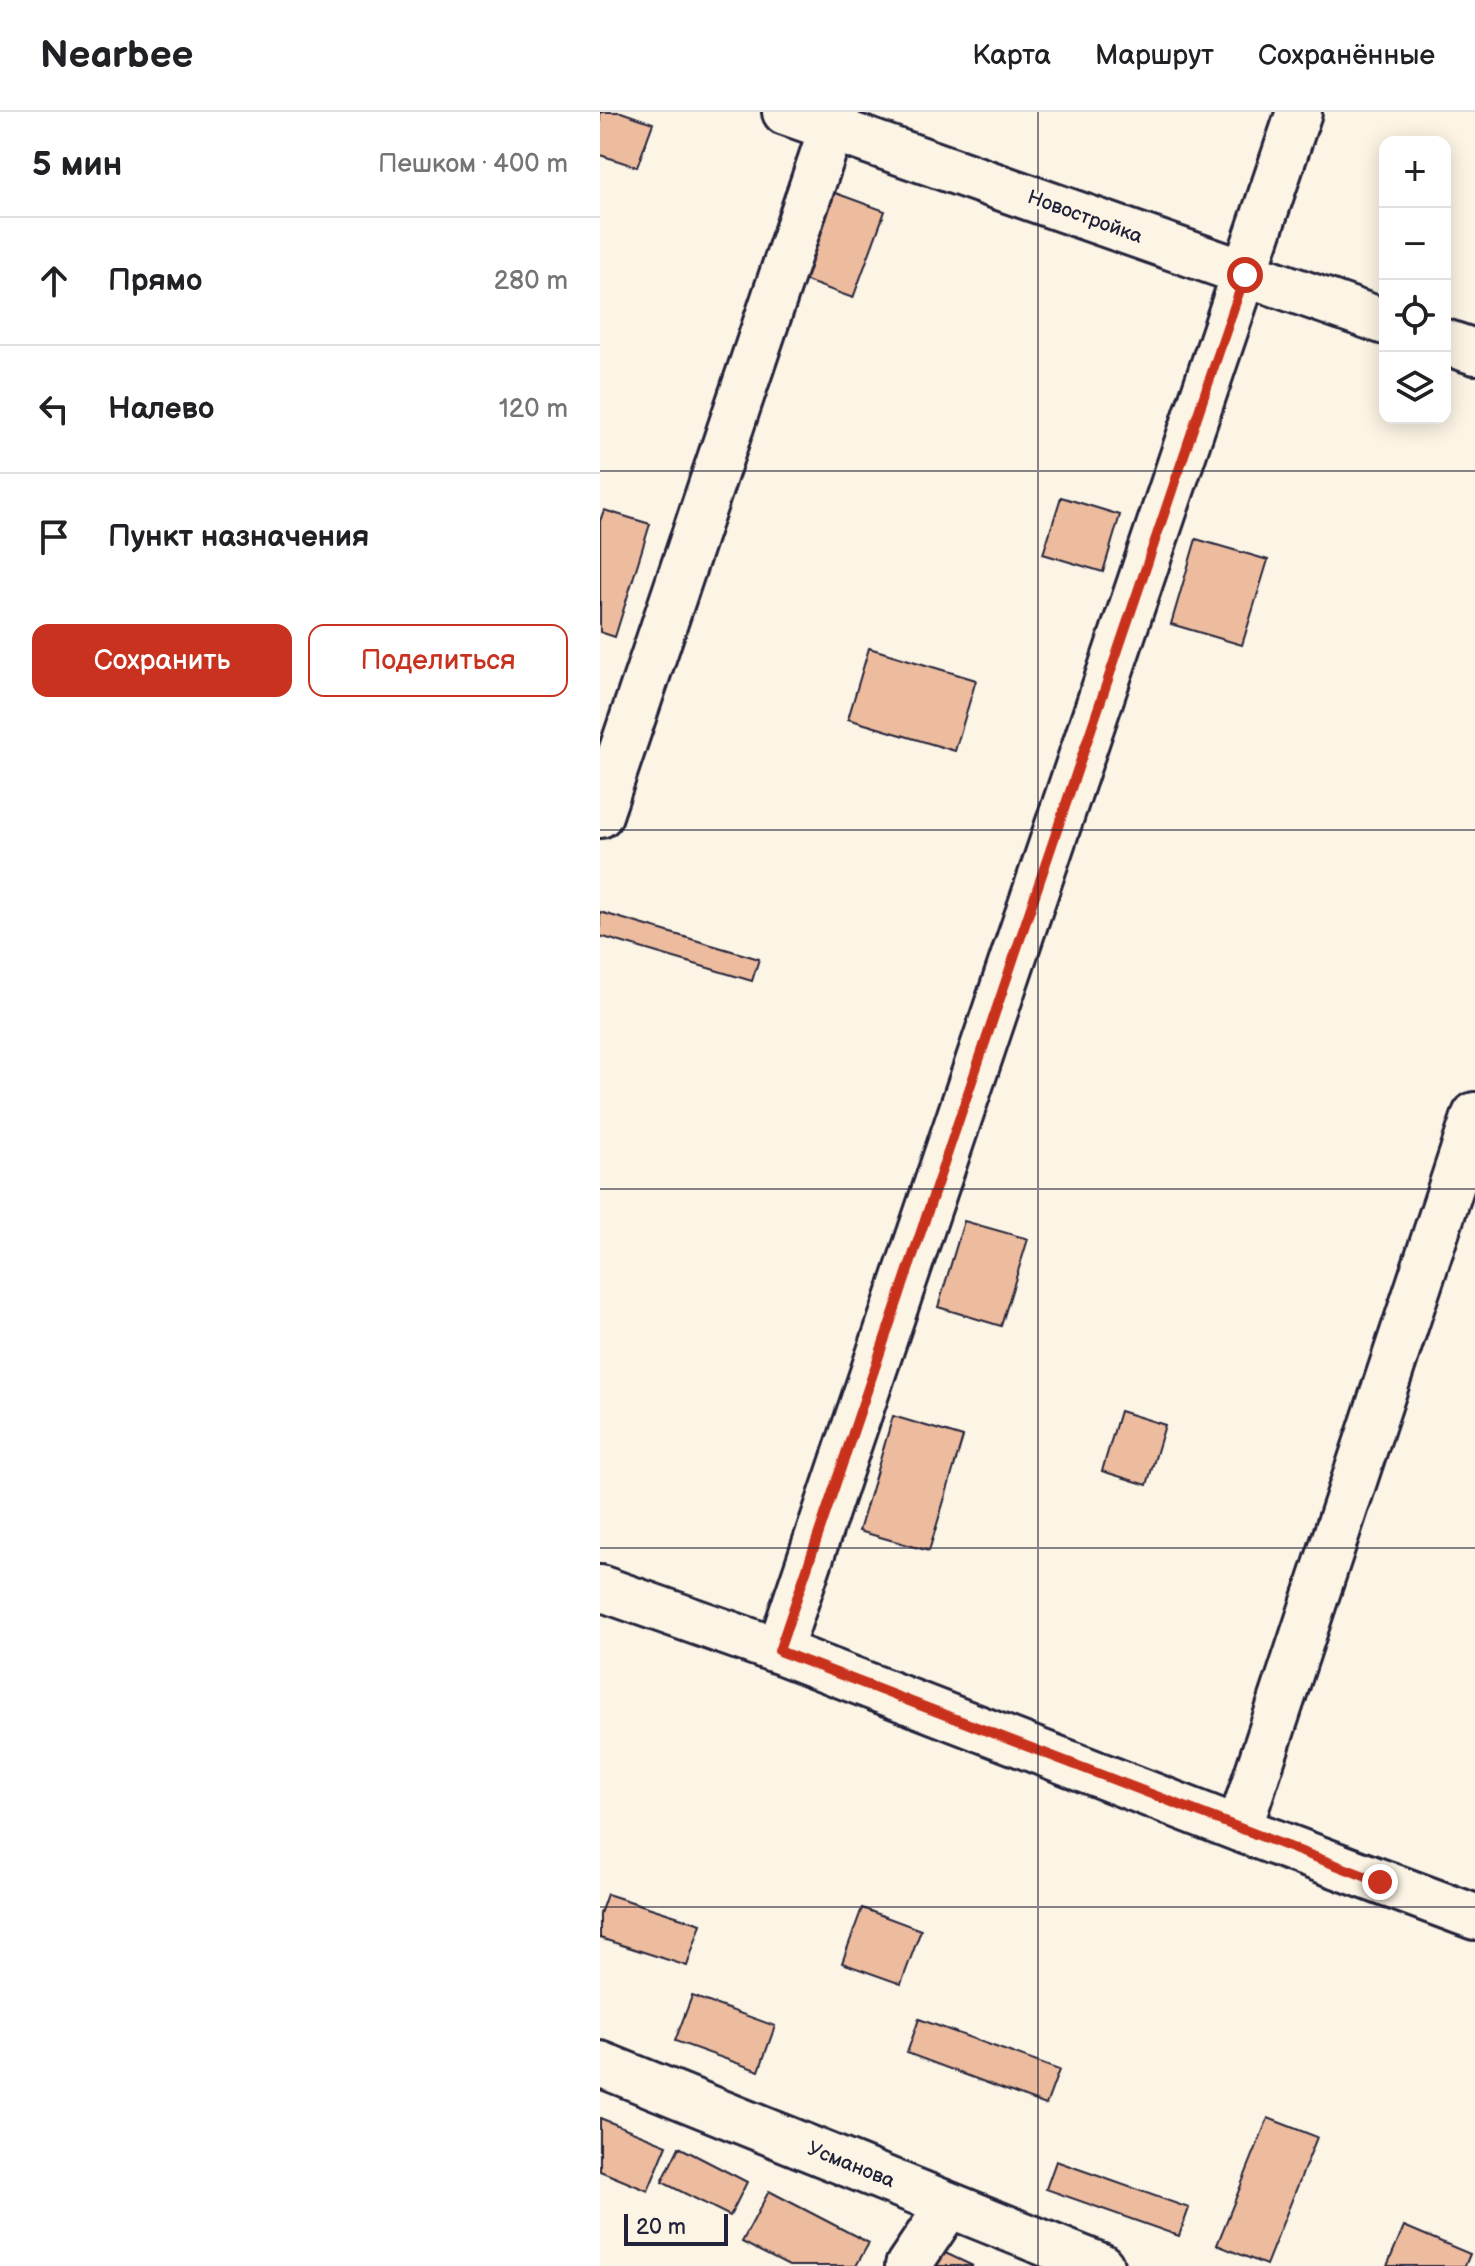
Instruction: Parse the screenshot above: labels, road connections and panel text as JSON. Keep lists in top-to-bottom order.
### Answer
{
  "streets": {
    "street": ["Новостройка", "Усманова"]
  },
  "scale_bar": "20 m",
  "page": {
    "header": "Nearbee",
    "nav": ["Карта", "Маршрут", "Сохранённые"],
    "heading": ["5 мин", "Пешком · 400 m"],
    "map_buttons": ["+", "−"],
    "list": [
      ["Прямо", "280 m"],
      ["Налево", "120 m"],
      "Пункт назначения"
    ],
    "buttons": ["Сохранить", "Поделиться"],
    "scale": "20 m"
  }
}
